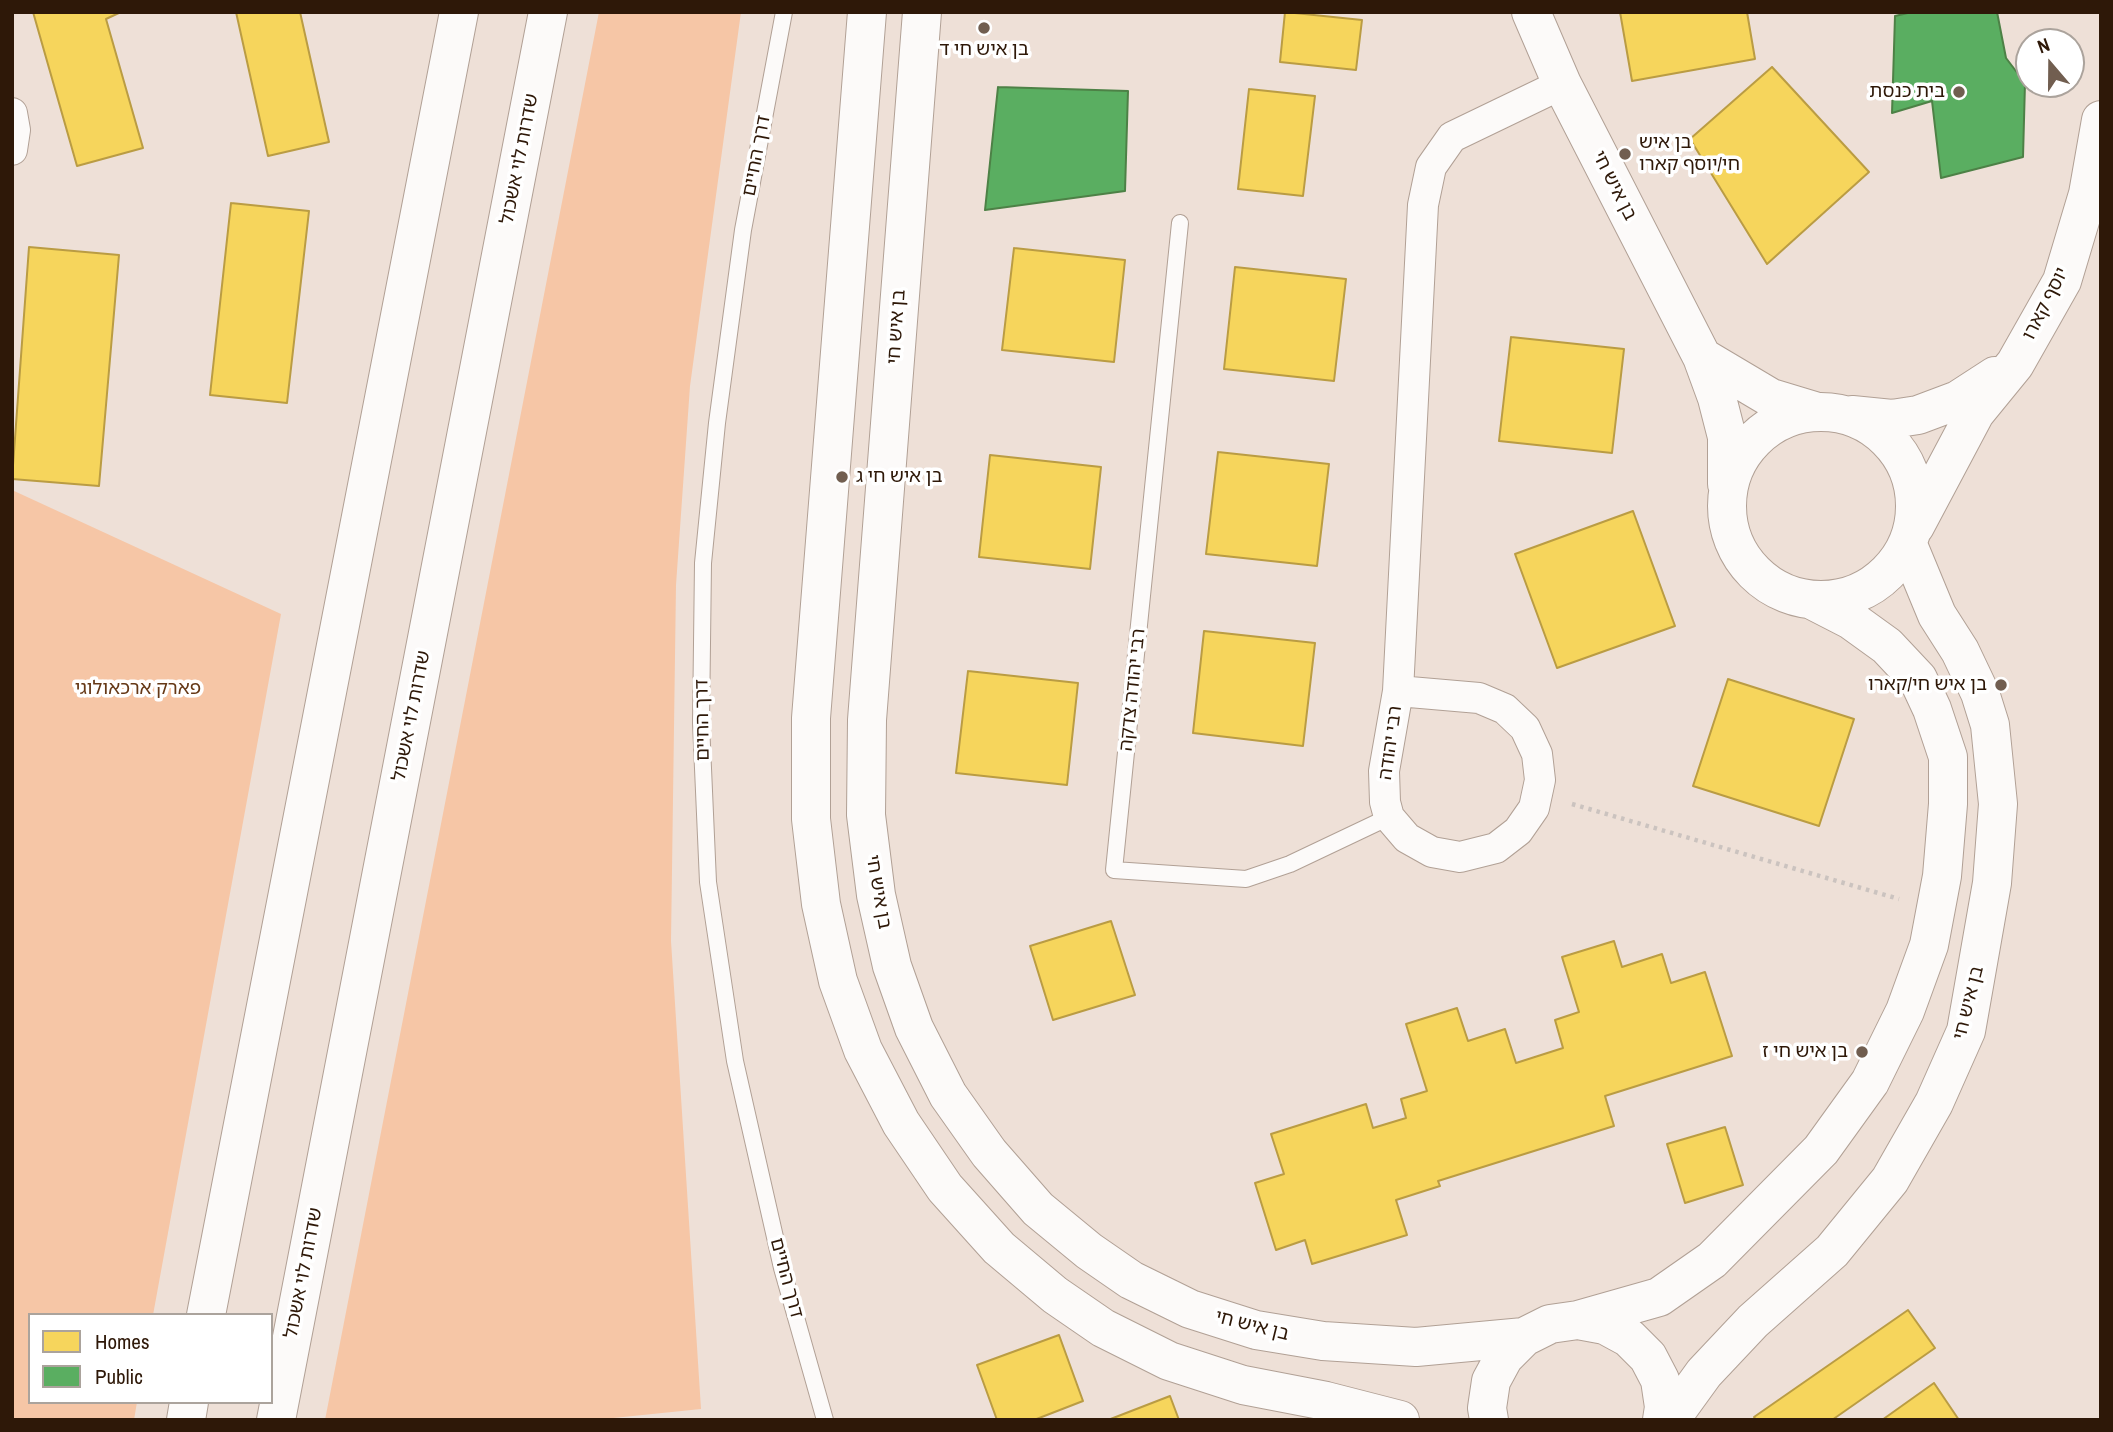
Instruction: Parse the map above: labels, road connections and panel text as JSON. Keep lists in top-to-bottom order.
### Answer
{
  "streets": {
    "street": [
      "שדרות לוי אשכול",
      "בן איש חי",
      "יוסף קארו",
      "רבי יהודה"
    ],
    "lane": ["דרך החיים", "רבי יהודה צדקה"]
  },
  "crossings": [
    ["בן איש חי", "יוסף קארו"],
    ["רבי יהודה צדקה", "רבי יהודה"]
  ],
  "parks": ["פארק ארכאולוגי"],
  "places": [
    "בן איש חי ד",
    "בית כנסת",
    "בן איש חי/יוסף קארו",
    "בן איש חי ג",
    "בן איש חי/קארו",
    "בן איש חי ז"
  ],
  "legend": ["Homes", "Public"],
  "north": "top"
}
